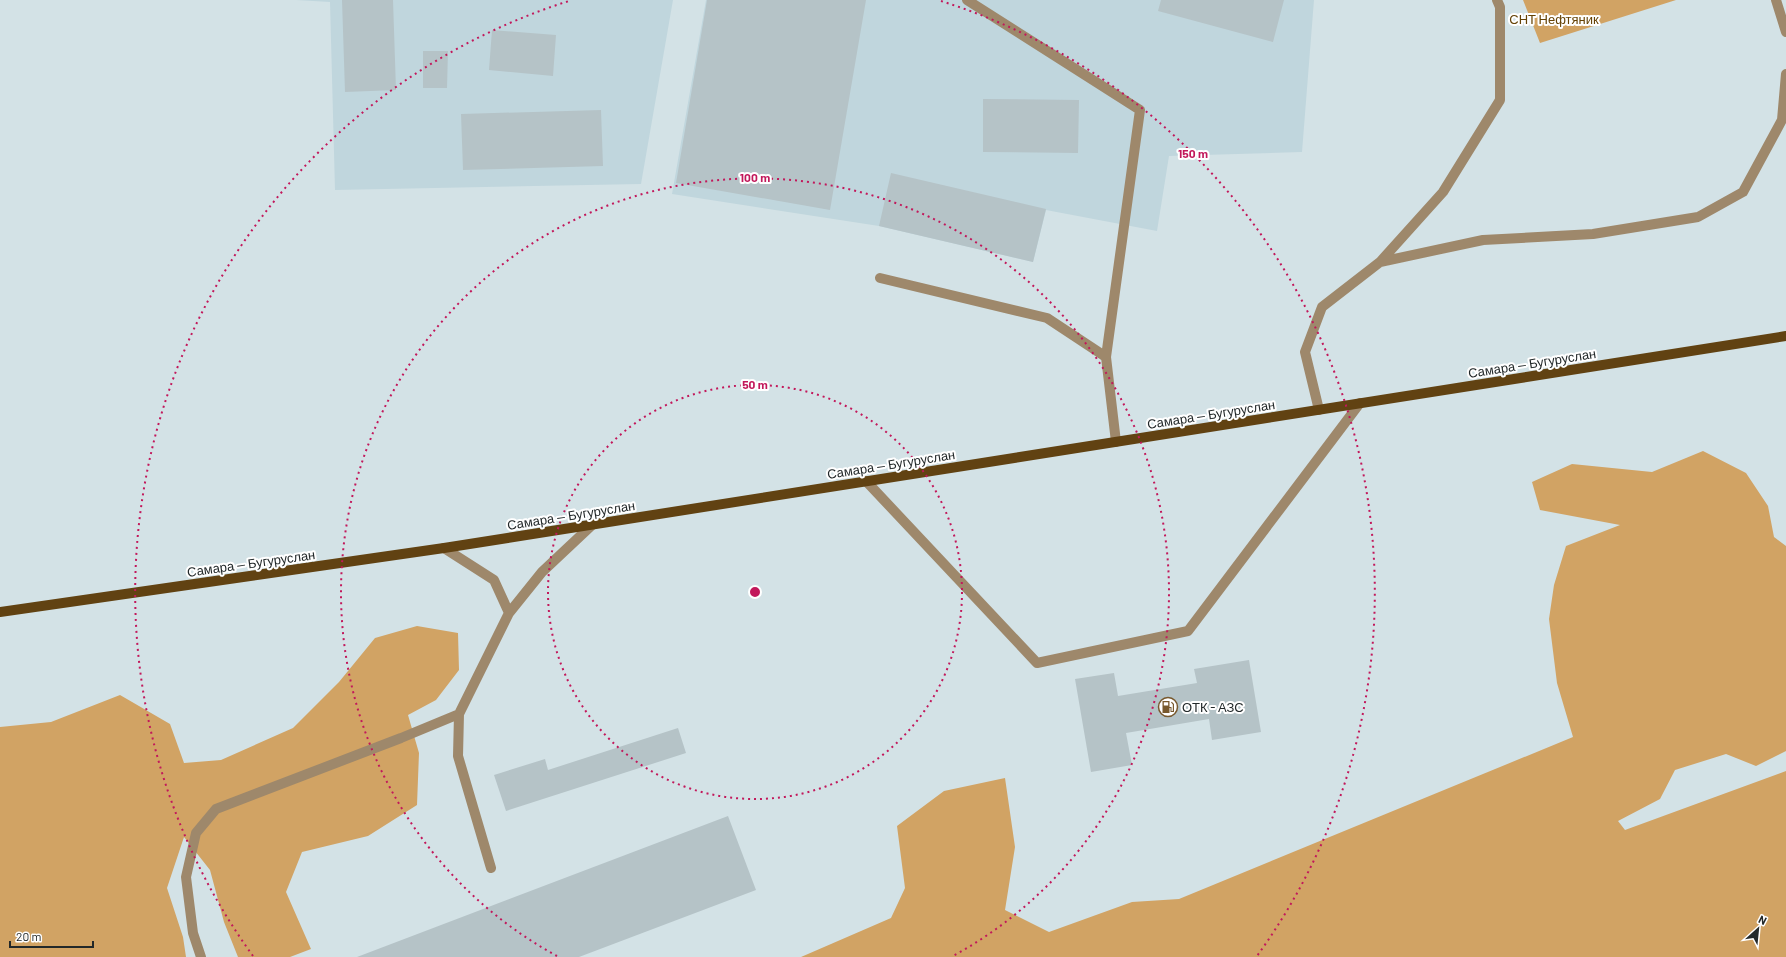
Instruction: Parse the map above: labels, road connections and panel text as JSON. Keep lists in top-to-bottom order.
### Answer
{
  "streets": {
    "main road": ["Самара — Бугуруслан"]
  },
  "parks": ["СНТ Нефтяник"],
  "places": {
    "fuel station": ["ОТК - АЗС"]
  },
  "scale_bar": "20 m",
  "north": "top right",
  "rings": ["150 m", "100 m", "50 m"]
}
